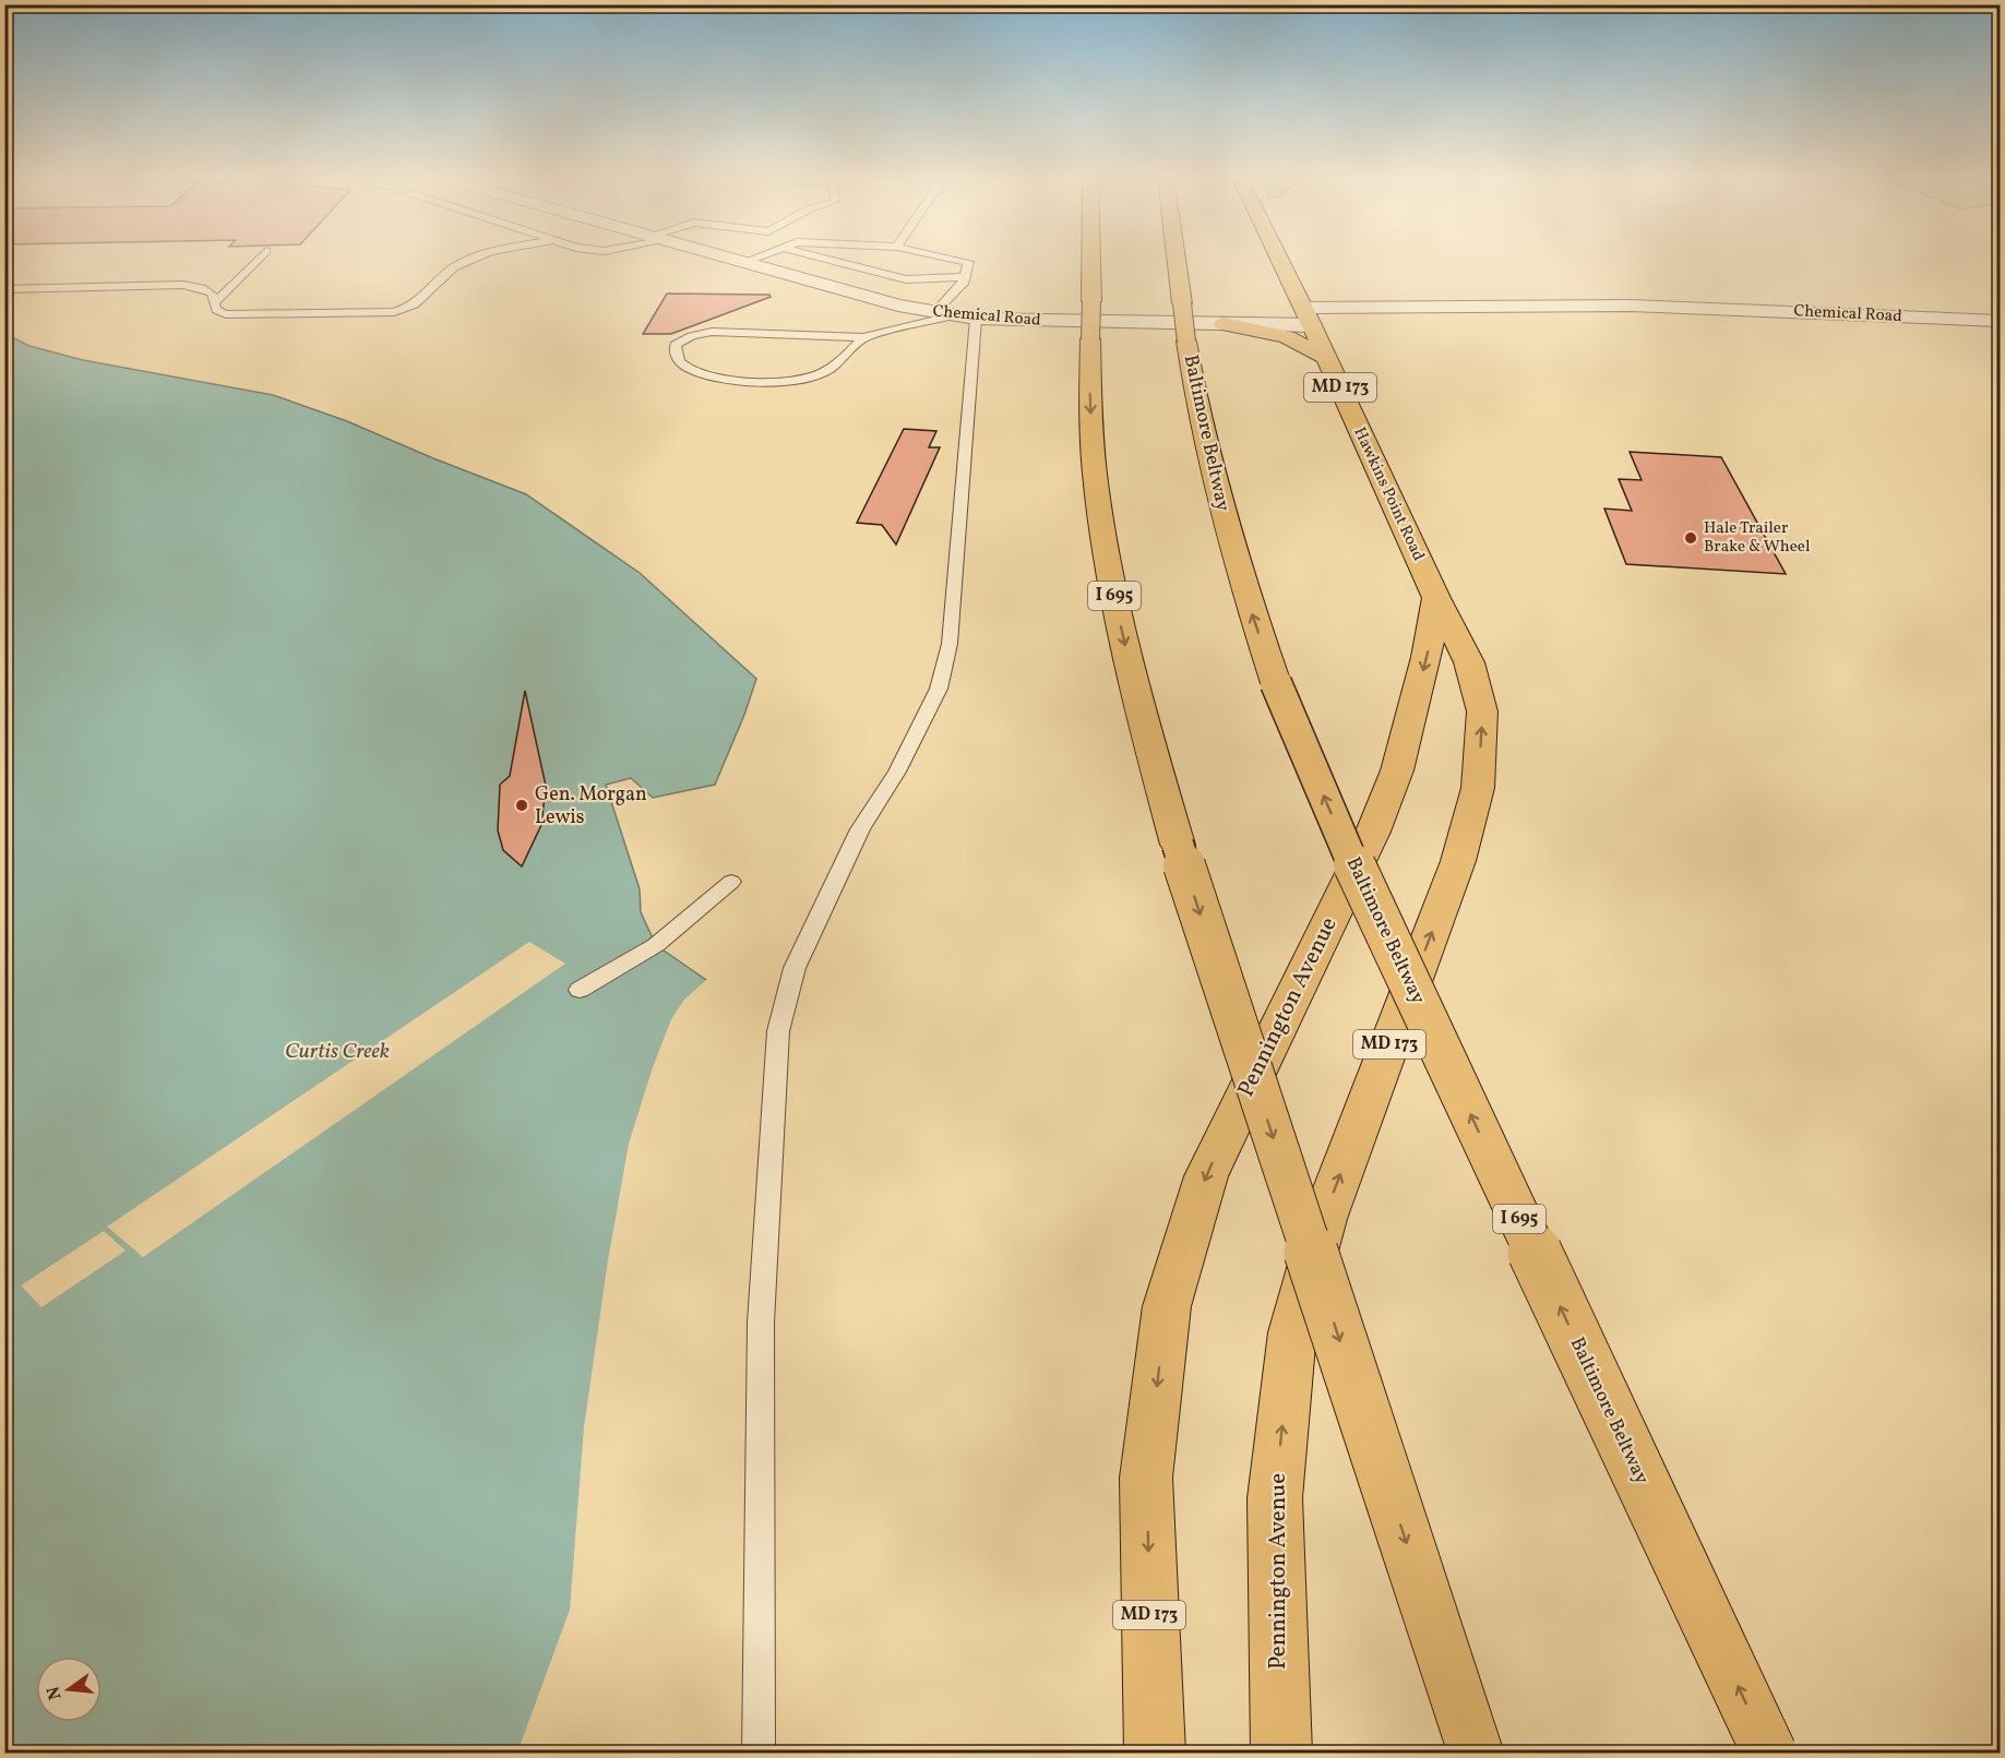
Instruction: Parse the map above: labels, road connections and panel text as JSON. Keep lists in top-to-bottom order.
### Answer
{
  "streets": {
    "main road": [
      "MD 173",
      "Baltimore Beltway",
      "Hawkins Point Road",
      "I 695",
      "Pennington Avenue"
    ],
    "street": ["Chemical Road"]
  },
  "crossings": [
    ["Chemical Road", "Hawkins Point Road"],
    ["Hawkins Point Road", "Pennington Avenue"]
  ],
  "water": ["Curtis Creek"],
  "places": ["Hale Trailer Brake & Wheel", "Gen. Morgan Lewis"],
  "north": "left"
}
